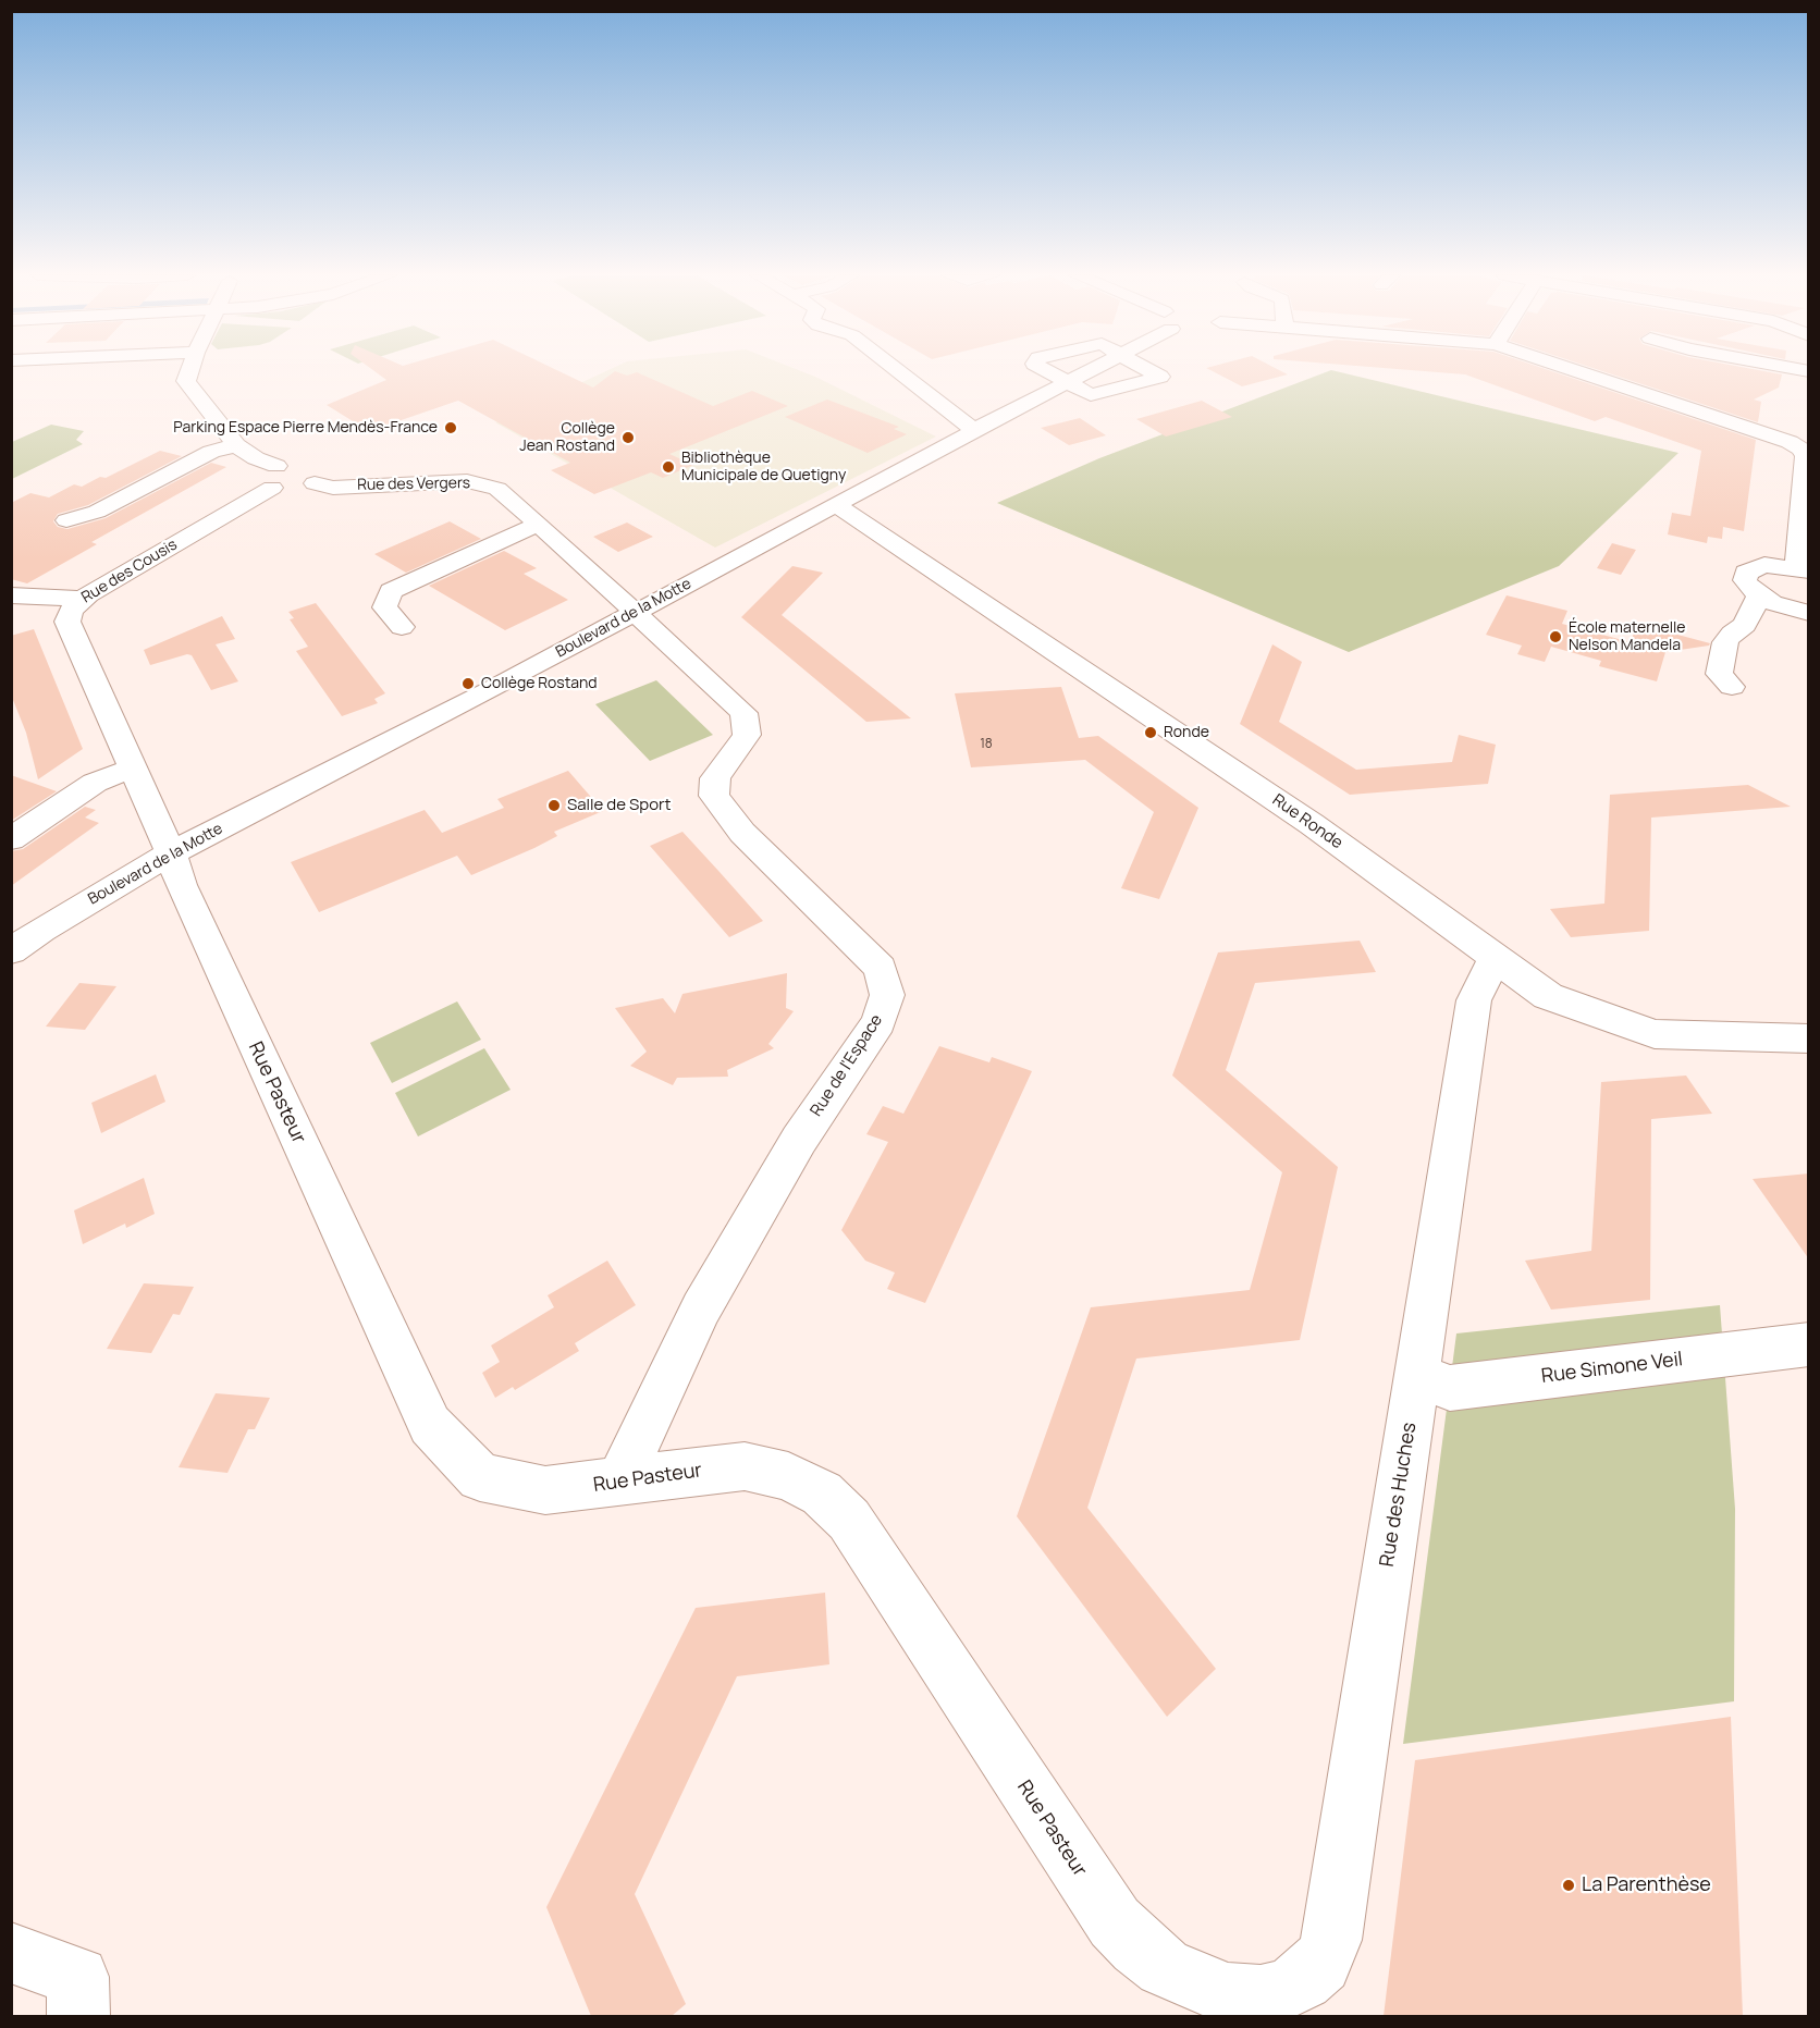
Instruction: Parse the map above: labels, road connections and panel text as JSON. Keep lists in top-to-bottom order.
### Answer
{
  "streets": {
    "street": [
      "Rue des Vergers",
      "Rue des Cousis",
      "Boulevard de la Motte",
      "Rue Ronde",
      "Rue de l'Espace",
      "Rue Pasteur",
      "Rue Simone Veil",
      "Rue des Huches"
    ]
  },
  "crossings": [
    ["Rue des Vergers", "Rue des Cousis"],
    ["Rue des Vergers", "Boulevard de la Motte"],
    ["Rue des Vergers", "Rue de l'Espace"],
    ["Rue des Cousis", "Boulevard de la Motte"],
    ["Rue des Cousis", "Rue Pasteur"],
    ["Boulevard de la Motte", "Rue Ronde"],
    ["Boulevard de la Motte", "Rue de l'Espace"],
    ["Boulevard de la Motte", "Rue Pasteur"],
    ["Rue Ronde", "Rue des Huches"],
    ["Rue de l'Espace", "Rue Pasteur"],
    ["Rue Pasteur", "Rue des Huches"],
    ["Rue Simone Veil", "Rue des Huches"]
  ],
  "places": [
    "Parking Espace Pierre Mendès-France",
    "Collège Jean Rostand",
    "Bibliothèque Municipale de Quetigny",
    "École maternelle Nelson Mandela",
    "Collège Rostand",
    "Ronde",
    "Salle de Sport",
    "La Parenthèse"
  ],
  "house_numbers": ["18"]
}
